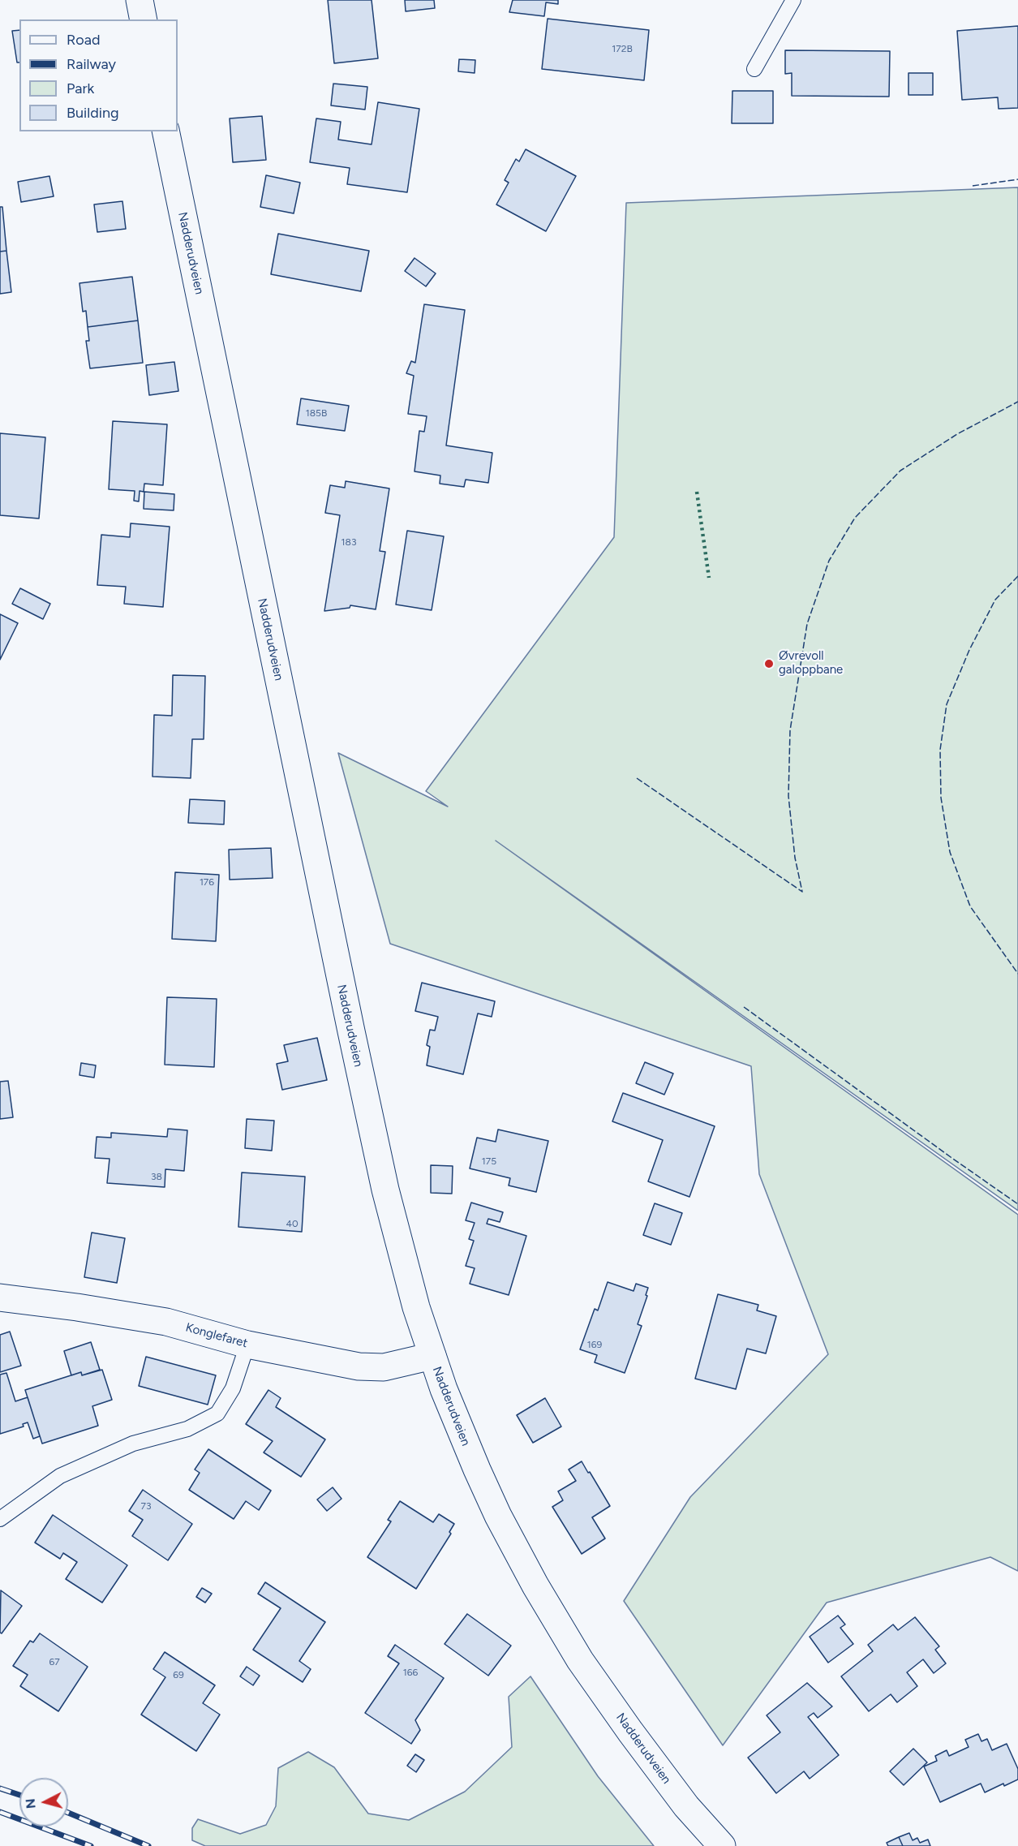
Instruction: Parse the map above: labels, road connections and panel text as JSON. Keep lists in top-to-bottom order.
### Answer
{
  "streets": {
    "main road": ["Nadderudveien", "Konglefaret"]
  },
  "crossings": [
    ["Nadderudveien", "Konglefaret"]
  ],
  "places": ["Øvrevoll galoppbane"],
  "house_numbers": [
    "172B",
    "185B",
    "183",
    "176",
    "175",
    "38",
    "40",
    "169",
    "73",
    "67",
    "166",
    "69"
  ],
  "legend": [
    "Road",
    "Railway",
    "Park",
    "Building"
  ],
  "north": "left"
}
